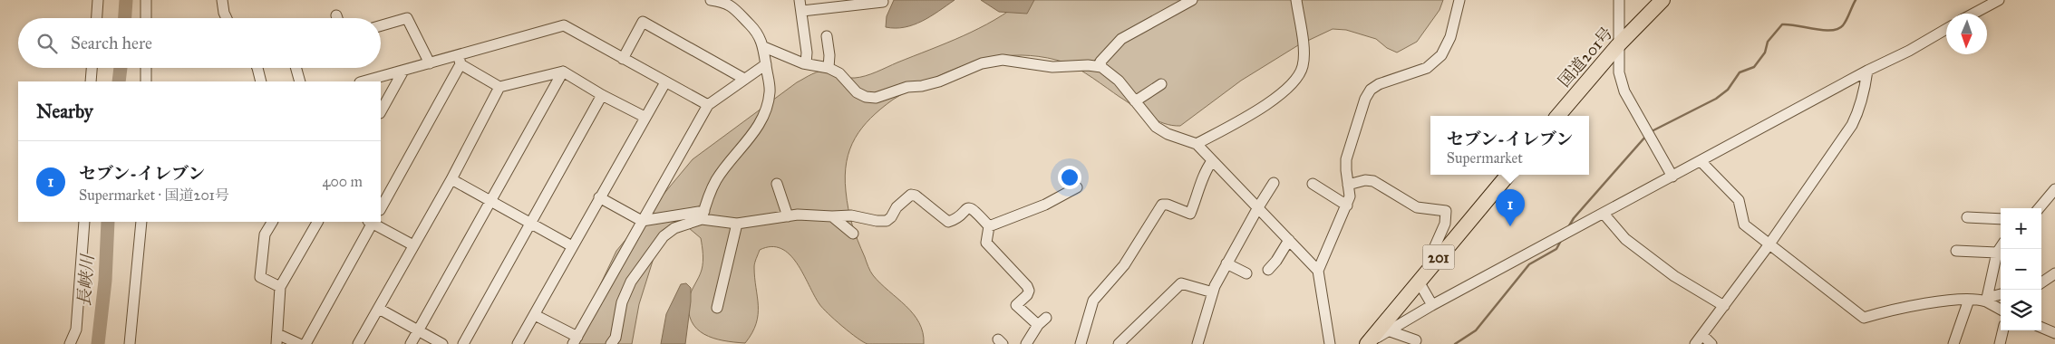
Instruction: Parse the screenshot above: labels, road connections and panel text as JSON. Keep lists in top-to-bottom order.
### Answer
{
  "streets": {
    "highway": ["国道201号", "201"]
  },
  "water": ["長峡川"],
  "north": "bottom",
  "page": {
    "search": "Search here",
    "heading": "Nearby",
    "popup": ["セブン-イレブン", "Supermarket"],
    "list": [
      {
        "mark": "1",
        "name": "セブン-イレブン",
        "note": "Supermarket · 国道201号",
        "value": "400 m"
      }
    ],
    "pins": "1",
    "map_buttons": ["+", "−"]
  }
}
